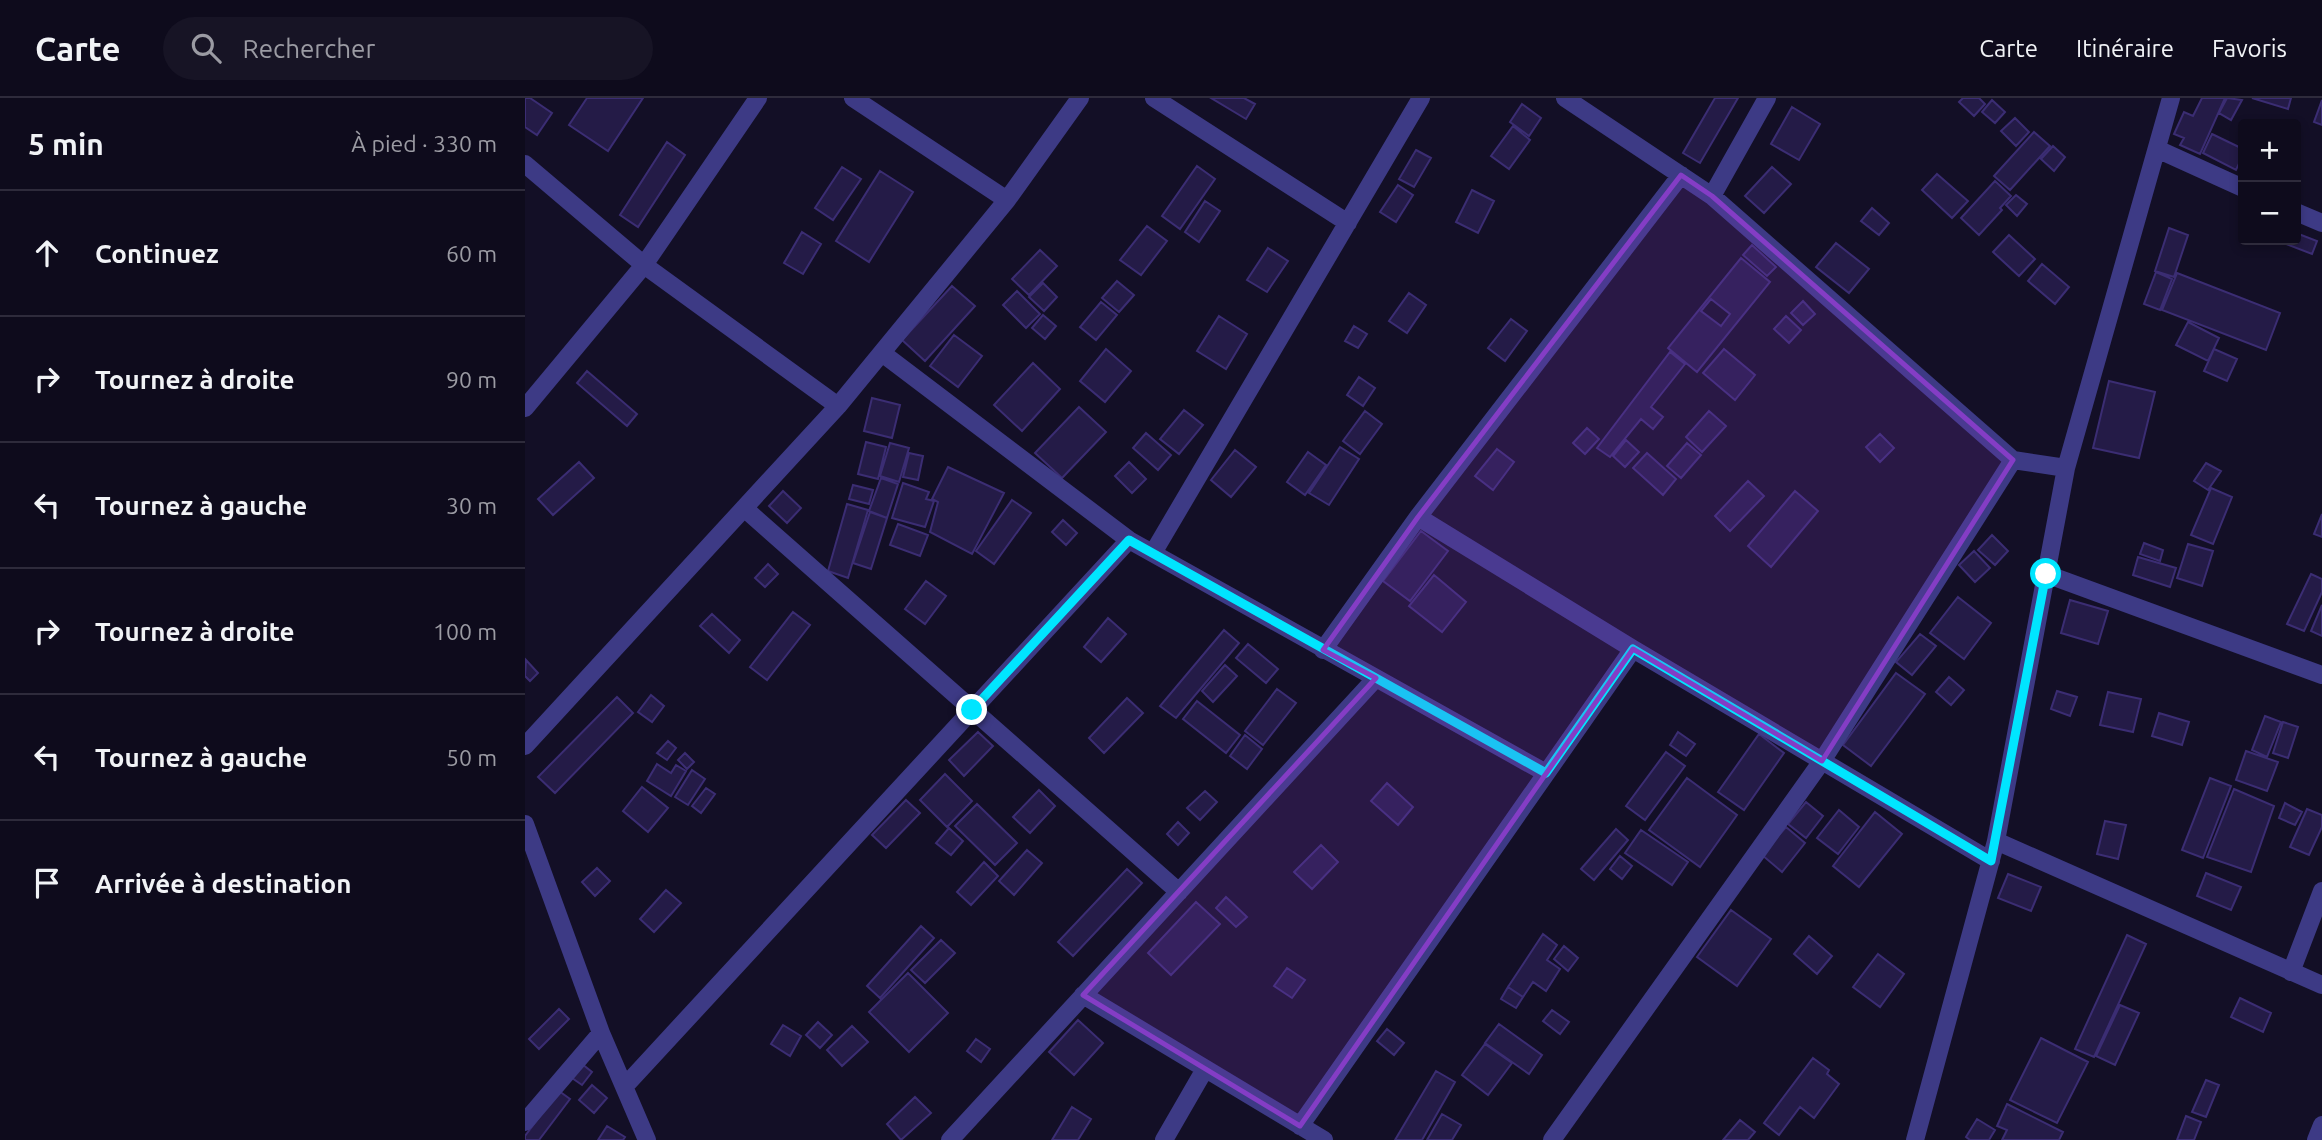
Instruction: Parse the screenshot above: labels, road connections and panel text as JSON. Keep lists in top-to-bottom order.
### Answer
{
  "page": {
    "header": "Carte",
    "search": "Rechercher",
    "nav": ["Carte", "Itinéraire", "Favoris"],
    "heading": ["5 min", "À pied · 330 m"],
    "map_buttons": ["+", "−"],
    "list": [
      ["Continuez", "60 m"],
      ["Tournez à droite", "90 m"],
      ["Tournez à gauche", "30 m"],
      ["Tournez à droite", "100 m"],
      ["Tournez à gauche", "50 m"],
      "Arrivée à destination"
    ]
  }
}
